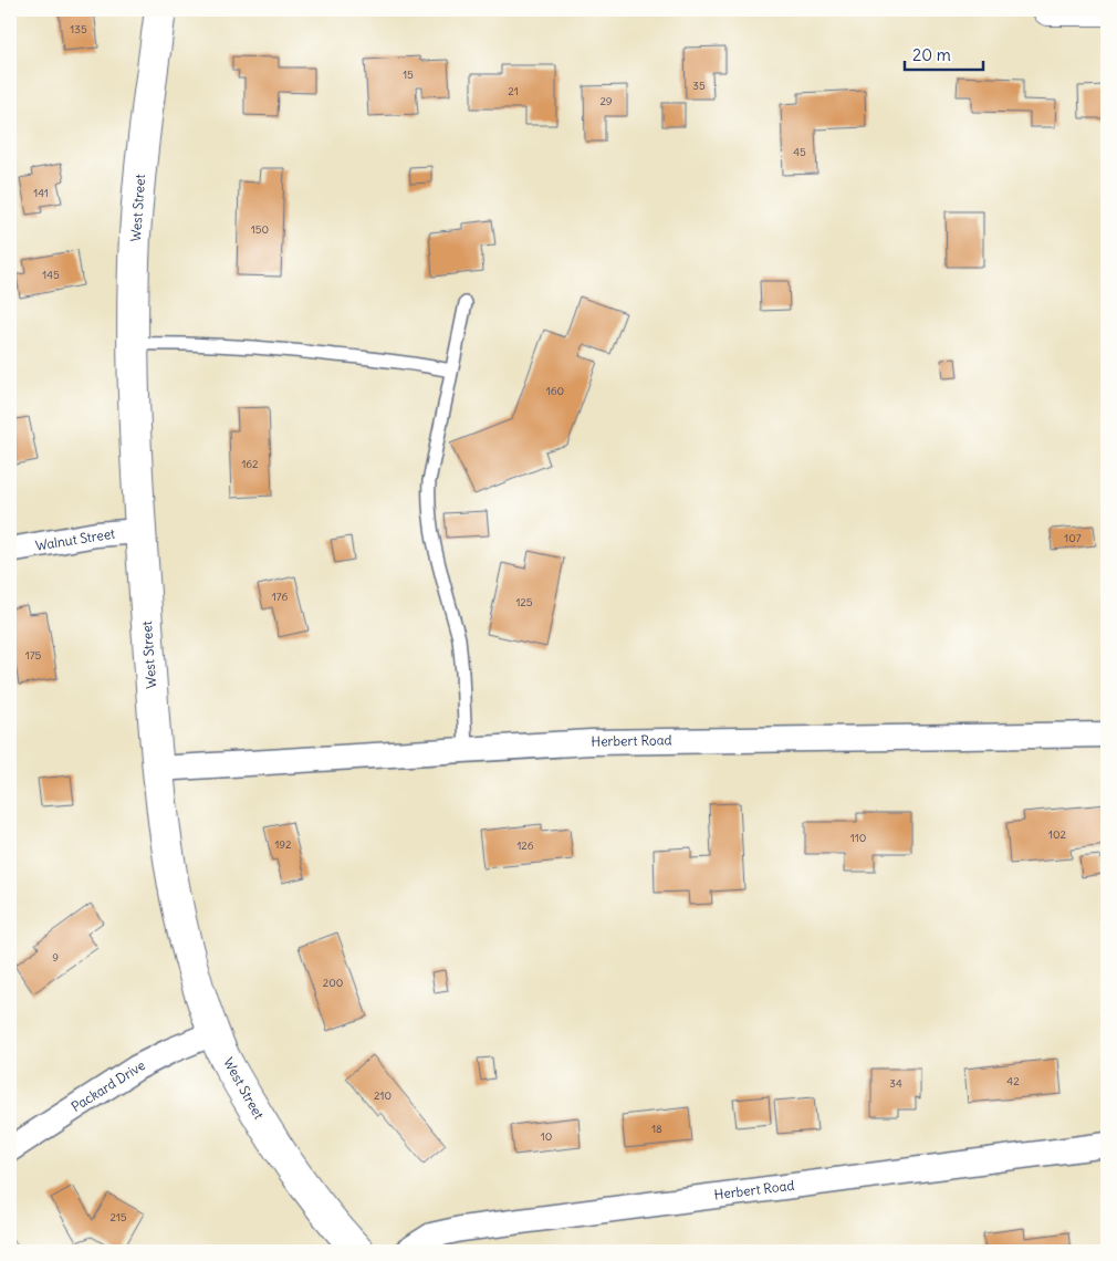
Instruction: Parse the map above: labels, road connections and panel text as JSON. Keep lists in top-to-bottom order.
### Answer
{
  "streets": {
    "street": [
      "West Street",
      "Walnut Street",
      "Herbert Road",
      "Packard Drive"
    ]
  },
  "crossings": [
    ["West Street", "Walnut Street"],
    ["West Street", "Herbert Road"],
    ["West Street", "Packard Drive"]
  ],
  "house_numbers": [
    "135",
    "15",
    "35",
    "21",
    "29",
    "45",
    "141",
    "150",
    "145",
    "160",
    "162",
    "107",
    "176",
    "125",
    "175",
    "102",
    "110",
    "192",
    "126",
    "9",
    "200",
    "42",
    "34",
    "210",
    "18",
    "10",
    "215"
  ],
  "scale_bar": "20 m"
}
